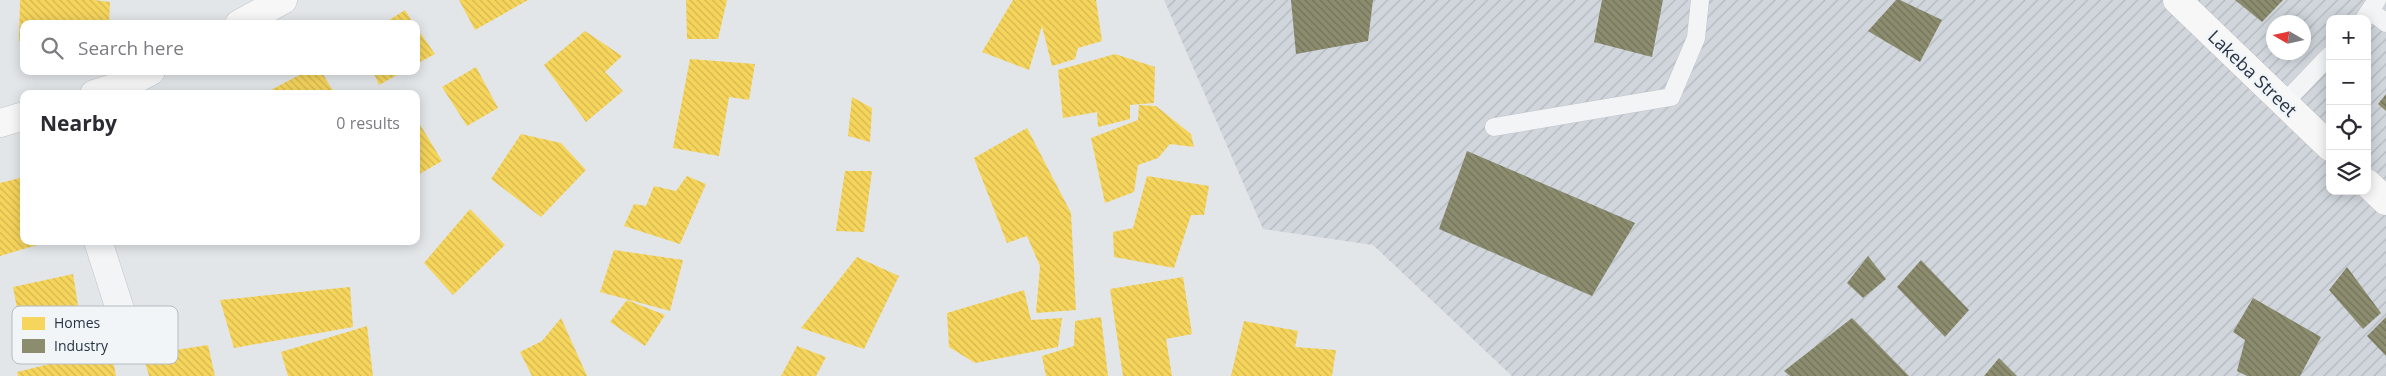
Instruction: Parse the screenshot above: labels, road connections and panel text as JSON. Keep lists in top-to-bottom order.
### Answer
{
  "streets": {
    "main road": ["Lakeba Street"]
  },
  "legend": ["Homes", "Industry"],
  "north": "left",
  "page": {
    "map_buttons": ["+", "−"],
    "search": "Search here",
    "heading": ["Nearby", "0 results"]
  }
}
